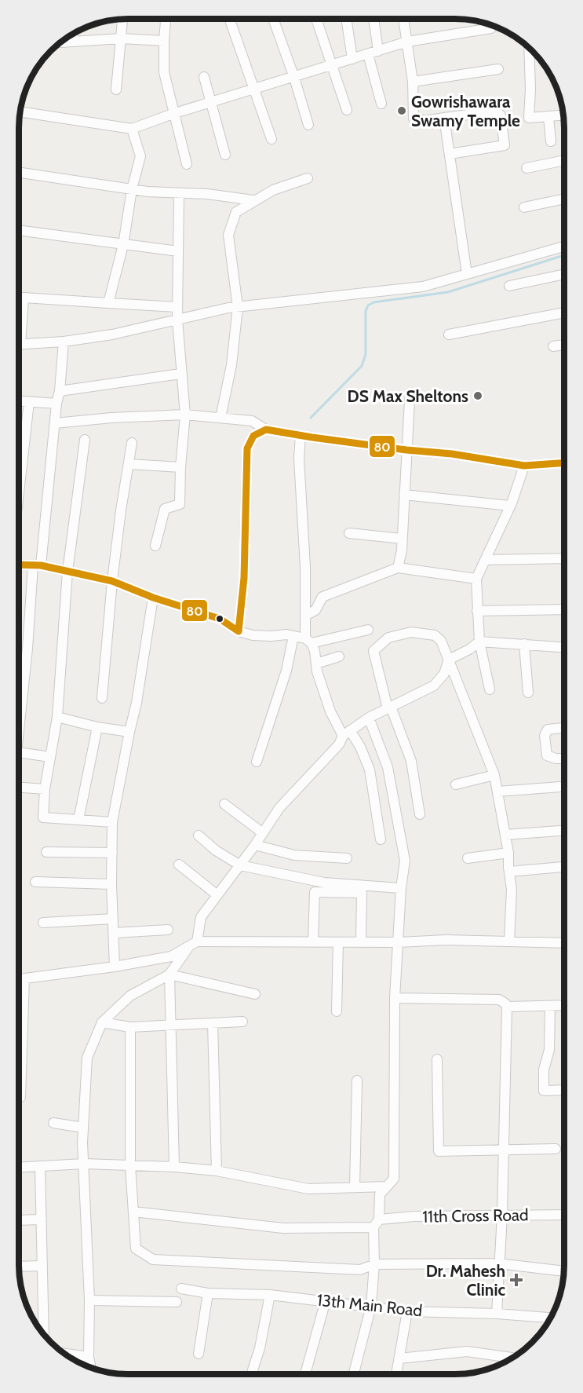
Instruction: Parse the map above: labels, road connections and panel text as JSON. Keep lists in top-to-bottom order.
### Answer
{
  "streets": {
    "street": ["11th Cross Road", "13th Main Road"]
  },
  "places": {
    "other": ["Gowrishawara Swamy Temple", "DS Max Sheltons"],
    "health": ["Dr. Mahesh Clinic"]
  },
  "lines": ["transit line 80"]
}
